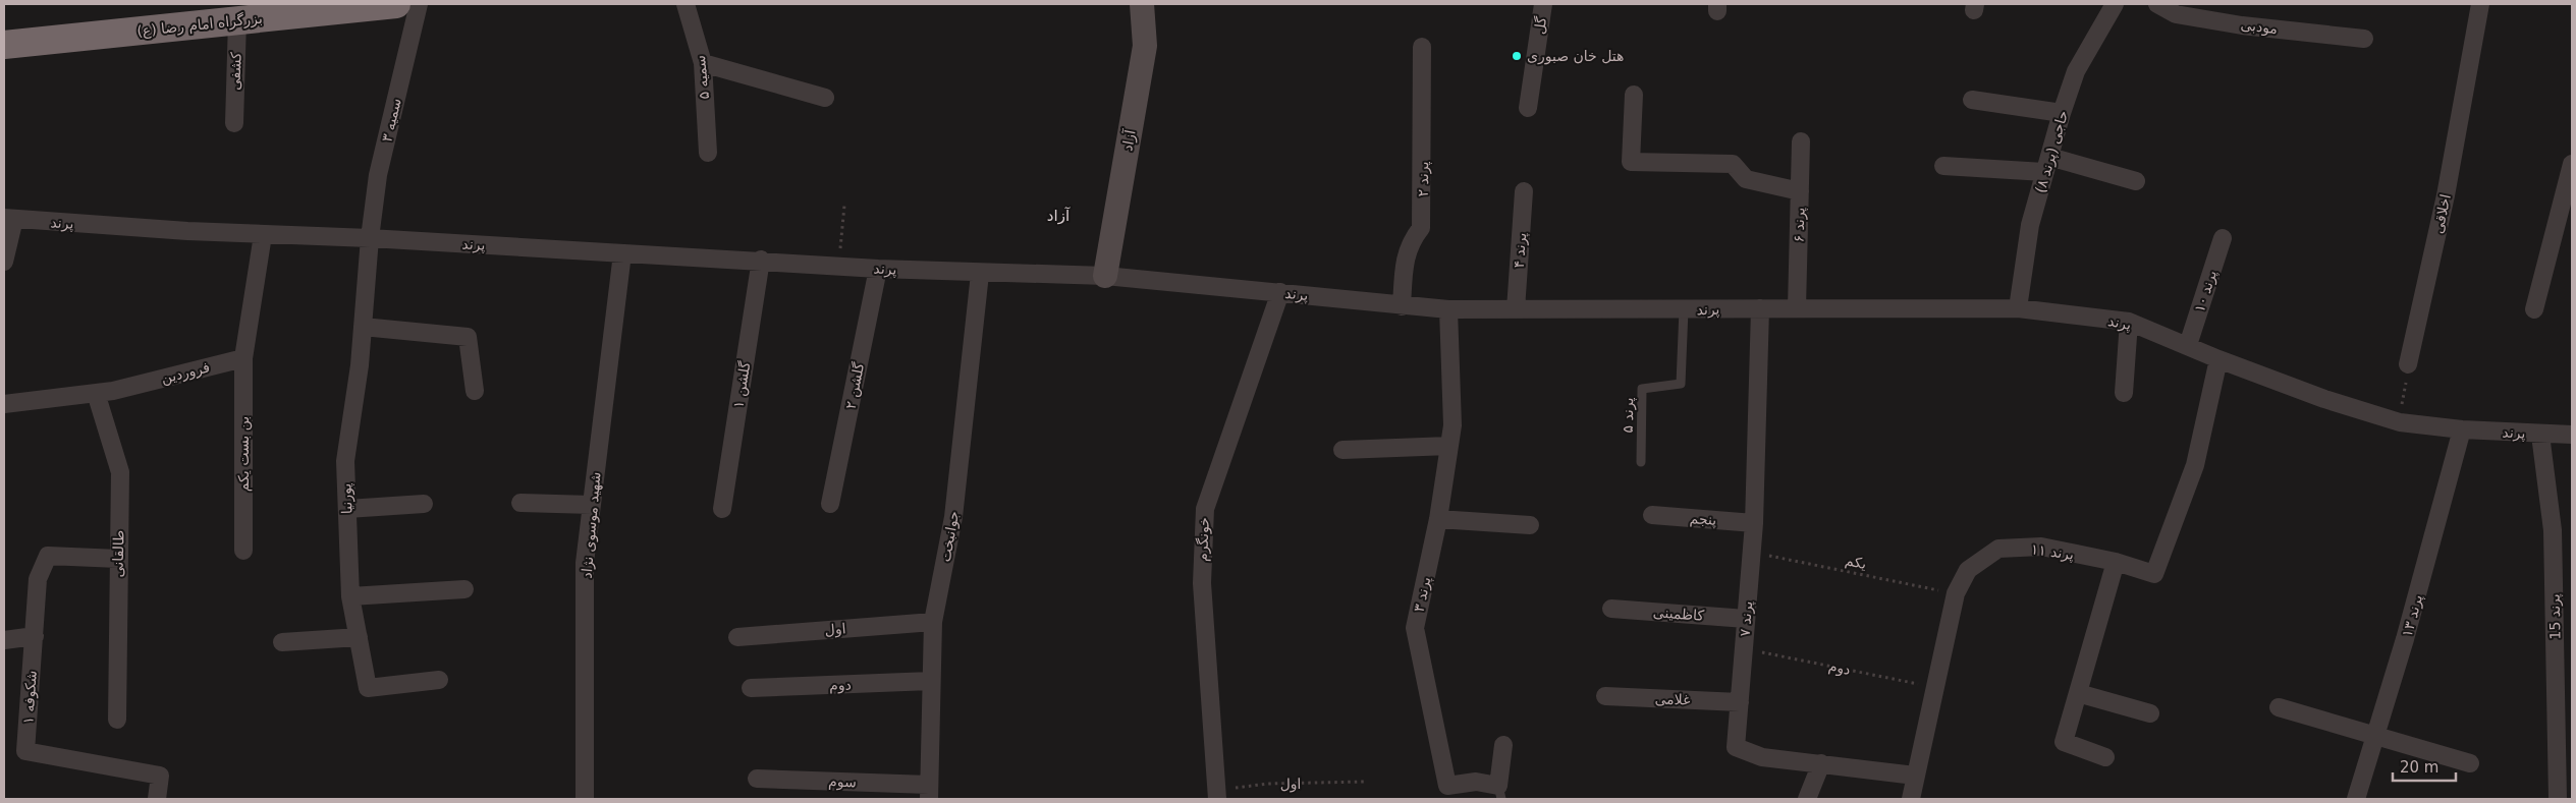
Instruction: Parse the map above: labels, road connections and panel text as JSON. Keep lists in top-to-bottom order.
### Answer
{
  "streets": {
    "highway": ["بزرگراه امام رضا (ع)"],
    "street": [
      "گل",
      "مودبی",
      "کشفی",
      "سمیه ۵",
      "سمیه ۳",
      "آزاد",
      "حاجی (پرند ۸)",
      "پرند ۲",
      "اخلاقی",
      "پرند",
      "پرند ۶",
      "پرند ۴",
      "پرند ۱۰",
      "فروردین",
      "گلشن ۱",
      "گلشن ۲",
      "بن بست یکم",
      "پورنیا",
      "پنجم",
      "شهید موسوی نژاد",
      "جوانبخت",
      "خونگرم",
      "پرند ۱۱",
      "طالقانی",
      "پرند ۳",
      "کاظمینی",
      "پرند ۱۳",
      "پرند 15",
      "پرند ۷",
      "اول",
      "دوم",
      "شکوفه ۱",
      "غلامی",
      "سوم"
    ],
    "lane": ["پرند ۵"],
    "path": ["یکم"]
  },
  "crossings": [
    ["بزرگراه امام رضا (ع)", "کشفی"],
    ["سمیه ۳", "پرند"],
    ["سمیه ۳", "پورنیا"],
    ["آزاد", "پرند"],
    ["حاجی (پرند ۸)", "پرند"],
    ["پرند ۲", "پرند"],
    ["پرند", "پرند ۶"],
    ["پرند", "پرند ۴"],
    ["پرند", "پرند ۱۰"],
    ["پرند", "گلشن ۱"],
    ["پرند", "گلشن ۲"],
    ["پرند", "پرند ۵"],
    ["پرند", "پورنیا"],
    ["پرند", "شهید موسوی نژاد"],
    ["پرند", "جوانبخت"],
    ["پرند", "خونگرم"],
    ["پرند", "پرند ۱۱"],
    ["پرند", "پرند ۳"],
    ["پرند", "پرند ۱۳"],
    ["پرند", "پرند 15"],
    ["پرند", "پرند ۷"],
    ["فروردین", "بن بست یکم"],
    ["فروردین", "طالقانی"],
    ["پنجم", "پرند ۷"],
    ["جوانبخت", "اول"],
    ["جوانبخت", "دوم"],
    ["جوانبخت", "سوم"],
    ["خونگرم", "اول"],
    ["پرند ۱۱", "یکم"],
    ["پرند ۱۱", "پرند ۷"],
    ["پرند ۱۱", "دوم"],
    ["طالقانی", "شکوفه ۱"],
    ["یکم", "پرند ۷"],
    ["کاظمینی", "پرند ۷"],
    ["پرند ۷", "دوم"],
    ["پرند ۷", "غلامی"]
  ],
  "districts": ["آزاد"],
  "places": ["هتل خان صبوری"],
  "scale_bar": "20 m"
}
